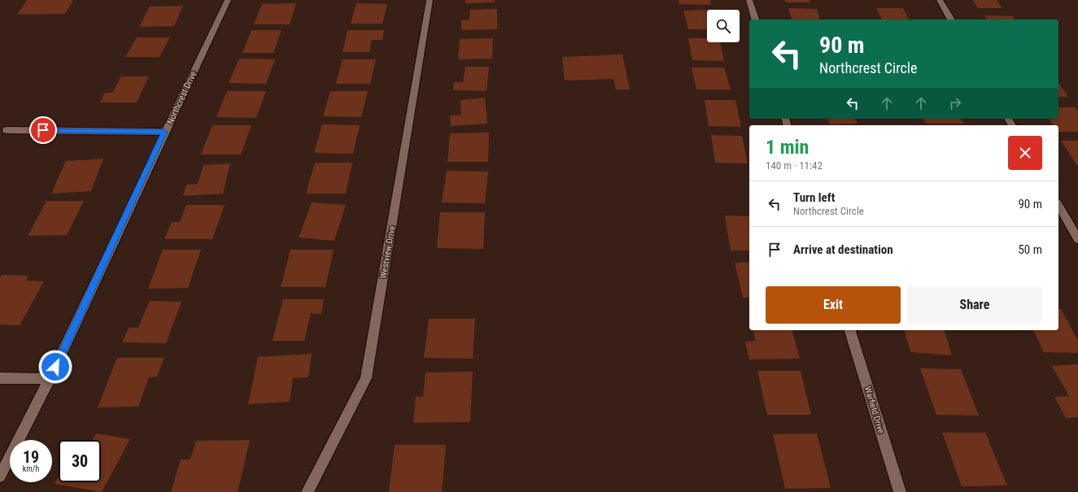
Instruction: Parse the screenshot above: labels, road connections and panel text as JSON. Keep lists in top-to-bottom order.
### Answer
{
  "streets": {
    "street": ["Northcrest Drive", "Westview Drive", "Warfield Drive"]
  },
  "page": {
    "turn": ["90 m", "Northcrest Circle"],
    "heading": ["1 min", "140 m · 11:42"],
    "list": [
      {
        "name": "Turn left",
        "note": "Northcrest Circle",
        "value": "90 m"
      },
      {
        "name": "Arrive at destination",
        "value": "50 m"
      }
    ],
    "buttons": ["Exit", "Share"],
    "speed": "19 km/h",
    "limit": "30"
  }
}
